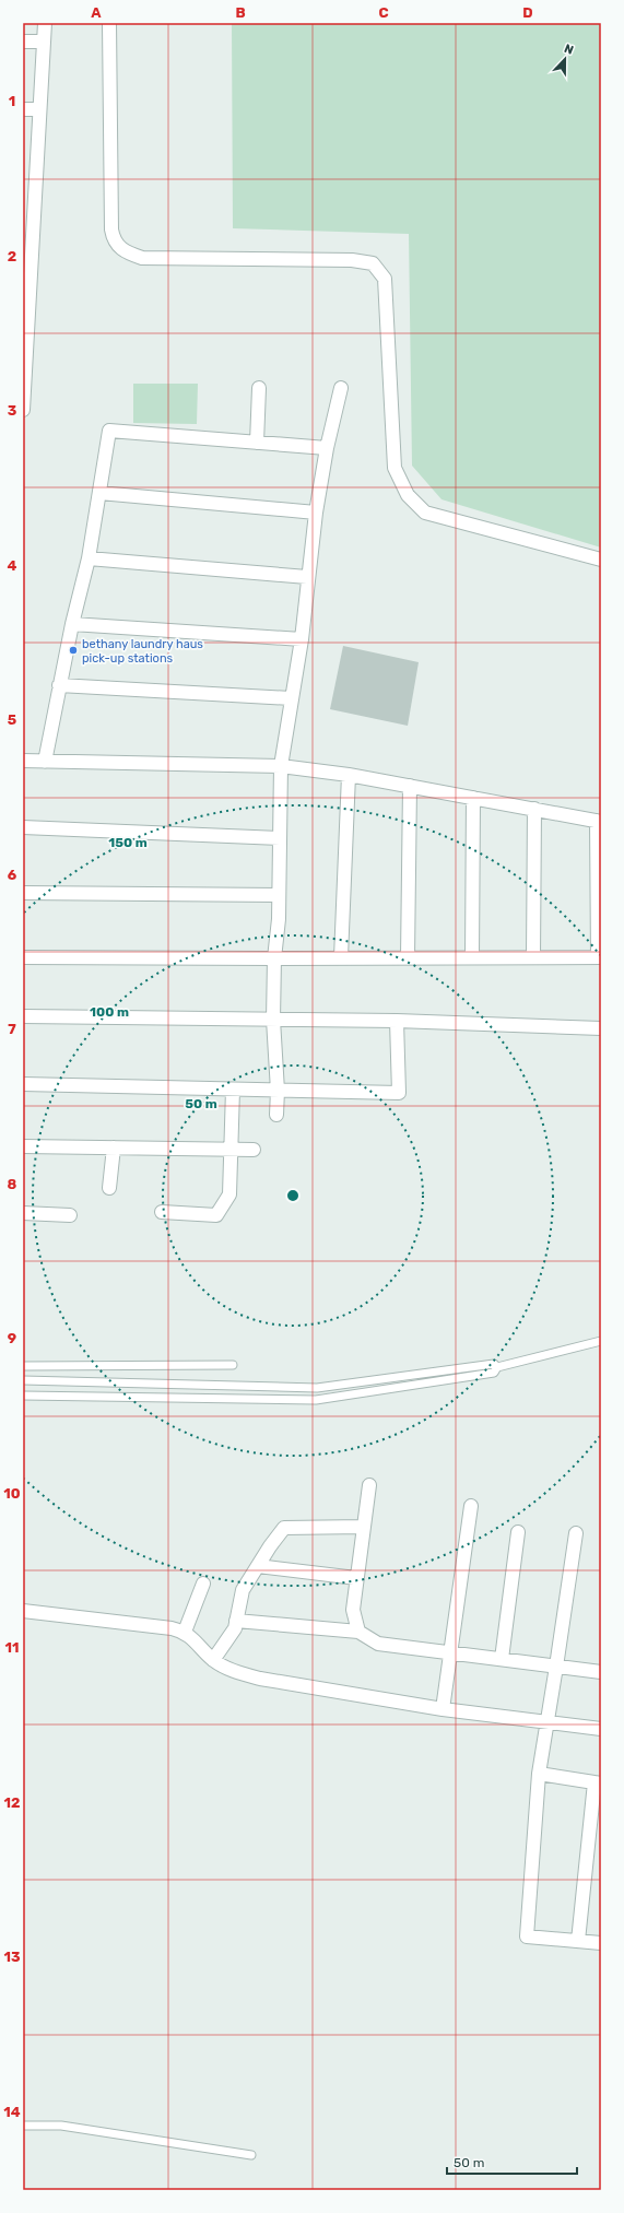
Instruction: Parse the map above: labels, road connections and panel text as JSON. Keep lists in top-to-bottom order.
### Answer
{
  "places": ["bethany laundry haus pick-up stations"],
  "scale_bar": "50 m",
  "north": "top",
  "grid": {
    "columns": [
      "A",
      "B",
      "C",
      "D"
    ],
    "rows": [
      "1",
      "2",
      "3",
      "4",
      "5",
      "6",
      "7",
      "8",
      "9",
      "10",
      "11",
      "12",
      "13",
      "14"
    ]
  },
  "rings": ["150 m", "100 m", "50 m"]
}
